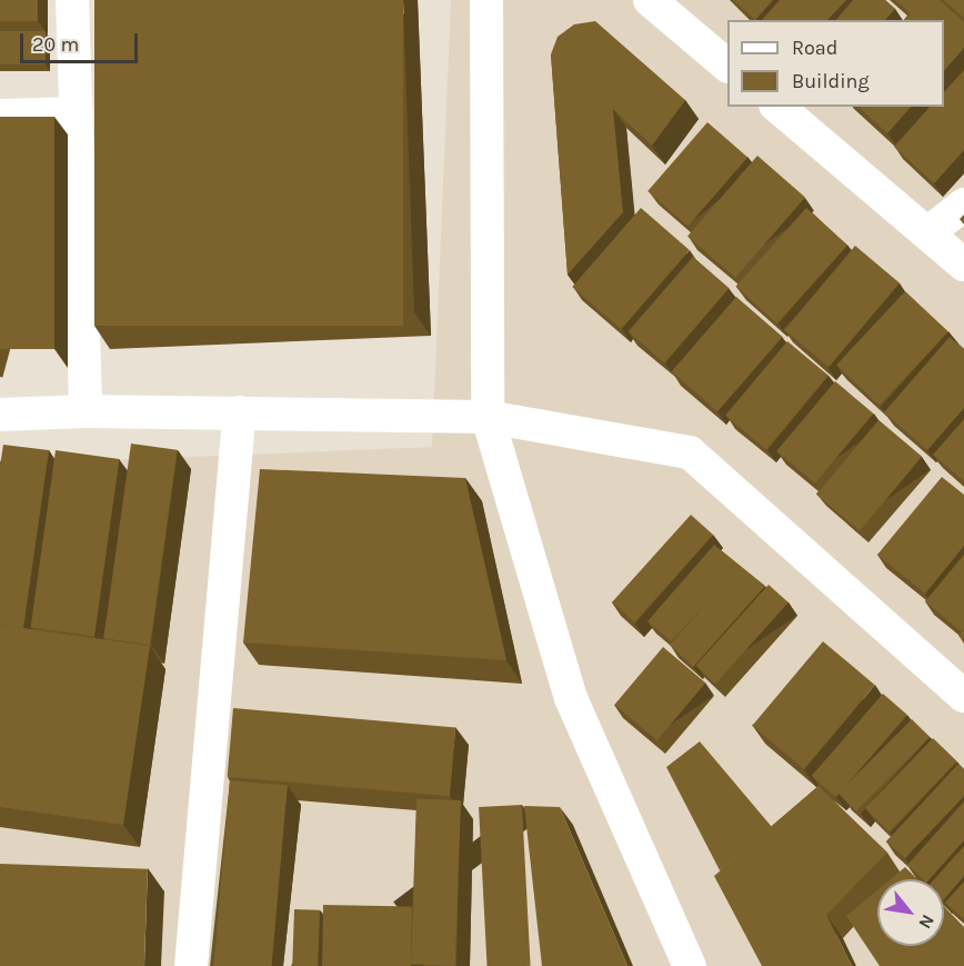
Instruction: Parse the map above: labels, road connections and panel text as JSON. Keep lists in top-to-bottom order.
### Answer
{
  "legend": ["Road", "Building"],
  "scale_bar": "20 m",
  "north": "bottom right"
}
